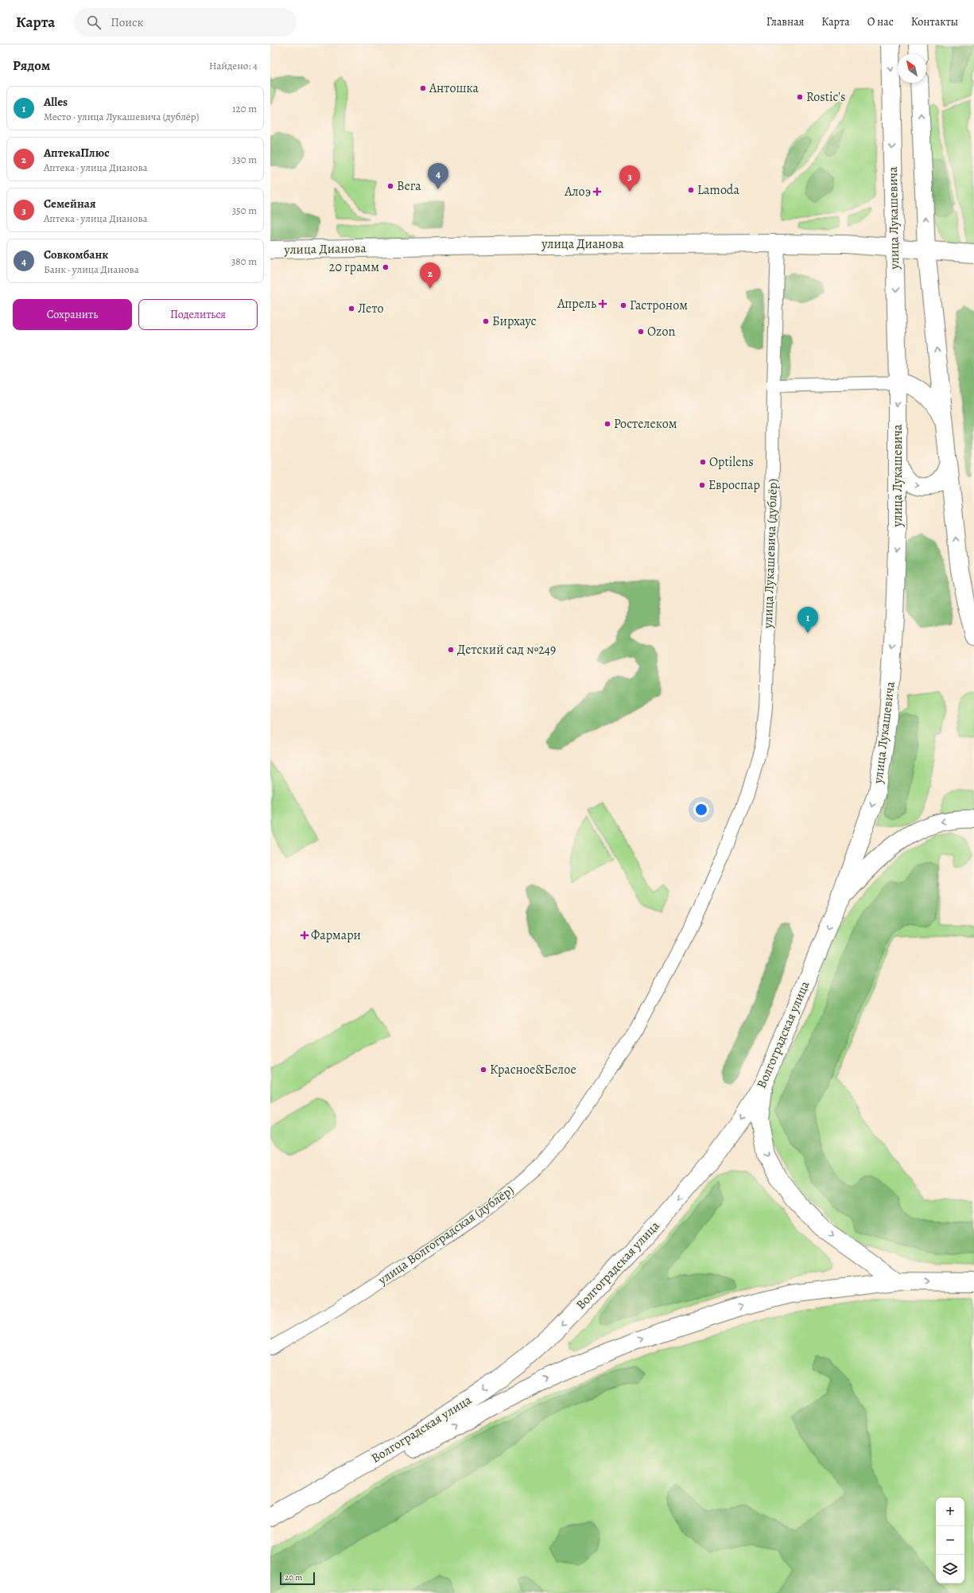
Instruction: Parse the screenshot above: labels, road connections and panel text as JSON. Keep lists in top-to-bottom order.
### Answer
{
  "streets": {
    "main road": ["улица Лукашевича", "улица Дианова", "Волгоградская улица"],
    "street": ["улица Лукашевича (дублёр)", "улица Волгоградская (дублёр)"]
  },
  "crossings": [
    ["улица Лукашевича", "улица Дианова"],
    ["улица Лукашевича", "Волгоградская улица"],
    ["улица Дианова", "улица Лукашевича (дублёр)"],
    ["улица Лукашевича (дублёр)", "улица Волгоградская (дублёр)"]
  ],
  "places": {
    "other": [
      "Антошка",
      "Rostic's",
      "Вега",
      "Lamoda",
      "20 грамм",
      "Гастроном",
      "Лето",
      "Бирхаус",
      "Ozon",
      "Ростелеком",
      "Optilens",
      "Евроспар",
      "Детский сад №249",
      "Красное&Белое"
    ],
    "health": ["Алоэ", "Апрель", "Фармари"]
  },
  "scale_bar": "20 m",
  "north": "top left",
  "page": {
    "header": "Карта",
    "search": "Поиск",
    "nav": [
      "Главная",
      "Карта",
      "О нас",
      "Контакты"
    ],
    "heading": ["Рядом", "Найдено: 4"],
    "list": [
      {
        "mark": "1",
        "name": "Alles",
        "note": "Место · улица Лукашевича (дублёр)",
        "value": "120 m"
      },
      {
        "mark": "2",
        "name": "АптекаПлюс",
        "note": "Аптека · улица Дианова",
        "value": "330 m"
      },
      {
        "mark": "3",
        "name": "Семейная",
        "note": "Аптека · улица Дианова",
        "value": "350 m"
      },
      {
        "mark": "4",
        "name": "Совкомбанк",
        "note": "Банк · улица Дианова",
        "value": "380 m"
      }
    ],
    "pins": [
      "4",
      "3",
      "2",
      "1"
    ],
    "buttons": ["Сохранить", "Поделиться"],
    "map_buttons": ["+", "−"],
    "scale": "20 m"
  }
}
